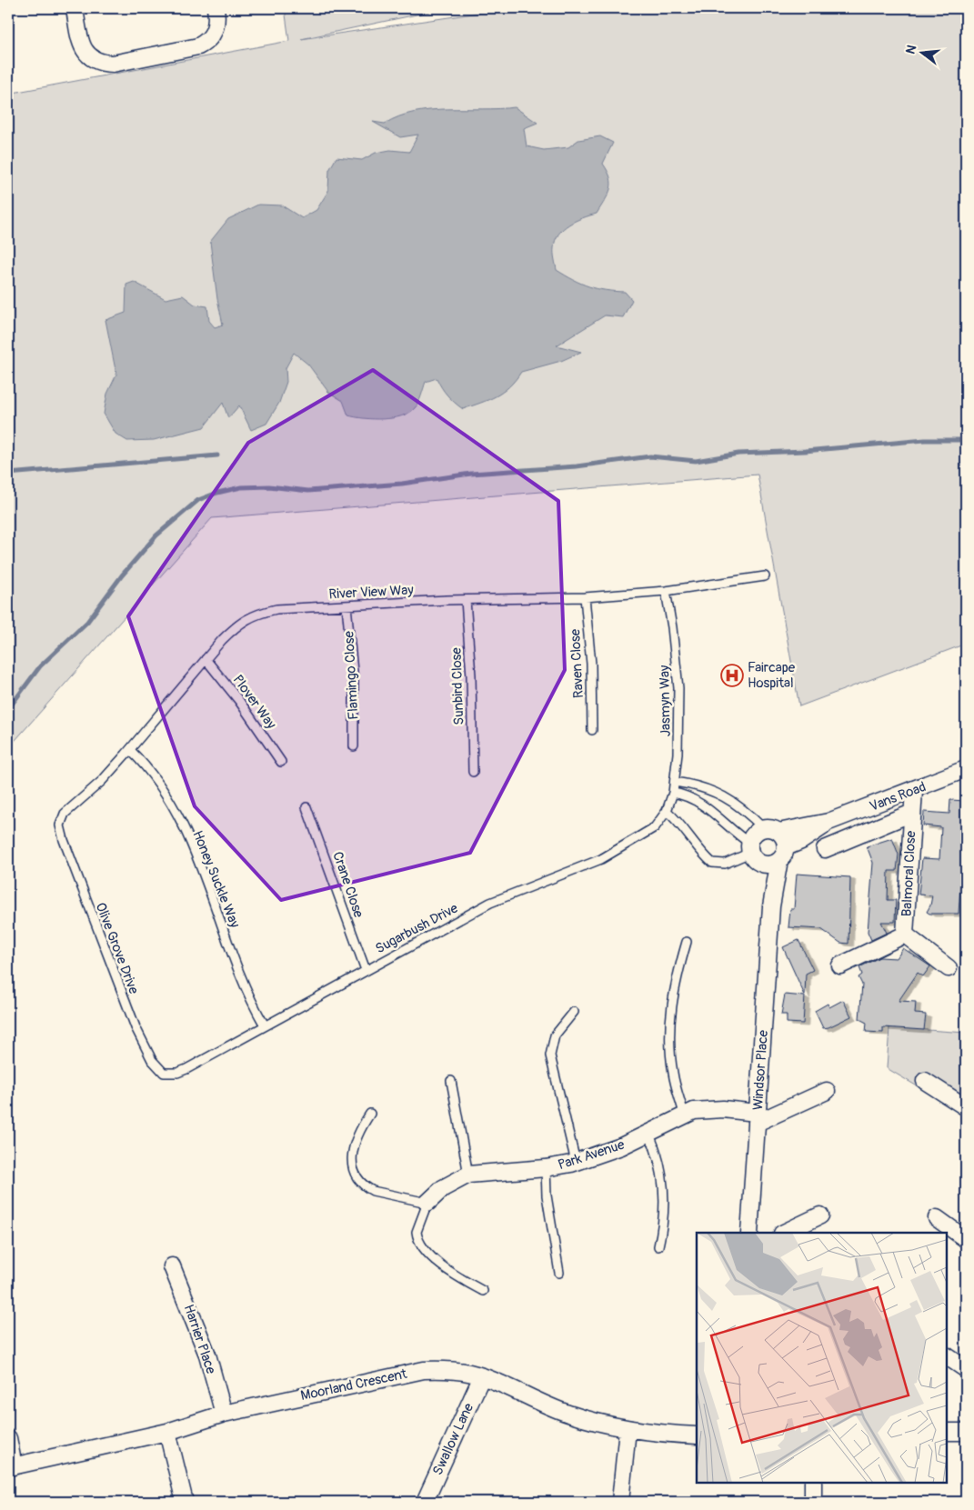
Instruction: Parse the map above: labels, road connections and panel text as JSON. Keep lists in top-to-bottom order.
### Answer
{
  "streets": {
    "street": [
      "Vans Road",
      "Balmoral Close",
      "Windsor Place",
      "Park Avenue",
      "Harrier Place",
      "Moorland Crescent",
      "Swallow Lane"
    ],
    "lane": [
      "River View Way",
      "Raven Close",
      "Flamingo Close",
      "Sunbird Close",
      "Jasmyn Way",
      "Plover Way",
      "Honey Suckle Way",
      "Crane Close",
      "Sugarbush Drive",
      "Olive Grove Drive"
    ]
  },
  "crossings": [
    ["River View Way", "Raven Close"],
    ["River View Way", "Flamingo Close"],
    ["River View Way", "Sunbird Close"],
    ["River View Way", "Jasmyn Way"],
    ["River View Way", "Plover Way"],
    ["River View Way", "Honey Suckle Way"],
    ["River View Way", "Olive Grove Drive"],
    ["Jasmyn Way", "Sugarbush Drive"],
    ["Vans Road", "Balmoral Close"],
    ["Vans Road", "Windsor Place"],
    ["Honey Suckle Way", "Sugarbush Drive"],
    ["Crane Close", "Sugarbush Drive"],
    ["Sugarbush Drive", "Olive Grove Drive"],
    ["Windsor Place", "Park Avenue"],
    ["Harrier Place", "Moorland Crescent"],
    ["Moorland Crescent", "Swallow Lane"]
  ],
  "places": {
    "hospital": ["Faircape Hospital"]
  },
  "north": "left"
}
